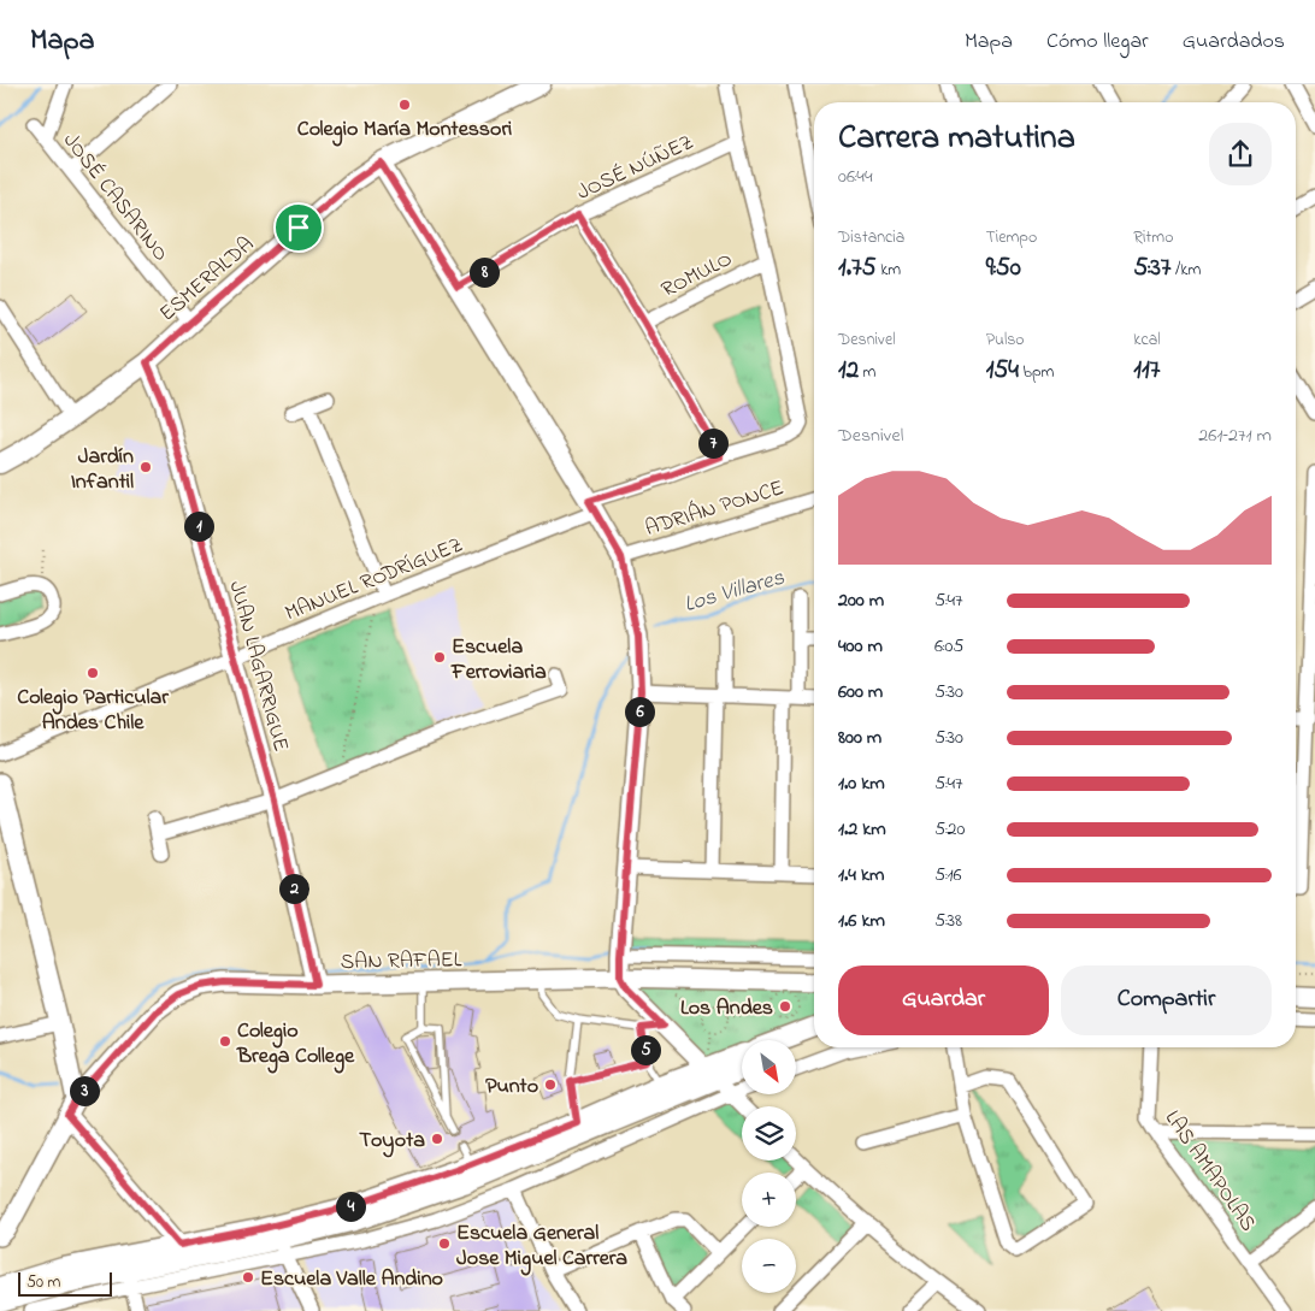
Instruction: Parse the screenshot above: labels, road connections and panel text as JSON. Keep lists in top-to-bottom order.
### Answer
{
  "streets": {
    "main road": ["ESMERALDA"],
    "street": [
      "JOSÉ NÚÑEZ",
      "JOSÉ CASARINO",
      "ROMULO",
      "ADRIÁN PONCE",
      "MANUEL RODRÍGUEZ",
      "JUAN LAGARRIGUE",
      "SAN RAFAEL",
      "LAS AMAPOLAS"
    ]
  },
  "crossings": [
    ["JOSÉ CASARINO", "ESMERALDA"],
    ["ROMULO", "MANUEL RODRÍGUEZ"],
    ["ESMERALDA", "JUAN LAGARRIGUE"],
    ["MANUEL RODRÍGUEZ", "JUAN LAGARRIGUE"],
    ["JUAN LAGARRIGUE", "SAN RAFAEL"]
  ],
  "water": ["Los Villares"],
  "places": [
    "Colegio María Montessori",
    "Jardín Infantil",
    "Escuela Ferroviaria",
    "Colegio Particular Andes Chile",
    "Los Andes",
    "Colegio Brega College",
    "Punto",
    "Toyota",
    "Escuela General Jose Miguel Carrera",
    "Escuela Valle Andino"
  ],
  "scale_bar": "50 m",
  "north": "bottom right",
  "page": {
    "header": "Mapa",
    "nav": ["Mapa", "Cómo llegar", "Guardados"],
    "heading": ["Carrera matutina", "06:44"],
    "stats": [
      ["Distancia", "1.75 km"],
      ["Tiempo", "9:50"],
      ["Ritmo", "5:37 /km"],
      ["Desnivel", "12 m"],
      ["Pulso", "154 bpm"],
      ["kcal", "117"]
    ],
    "pins": [
      "8",
      "7",
      "1",
      "6",
      "2",
      "5",
      "3",
      "4"
    ],
    "chart": ["Desnivel", "261–271 m"],
    "list": [
      {
        "name": "200 m",
        "note": "5:47"
      },
      {
        "name": "400 m",
        "note": "6:05"
      },
      {
        "name": "600 m",
        "note": "5:30"
      },
      {
        "name": "800 m",
        "note": "5:30"
      },
      {
        "name": "1.0 km",
        "note": "5:47"
      },
      {
        "name": "1.2 km",
        "note": "5:20"
      },
      {
        "name": "1.4 km",
        "note": "5:16"
      },
      {
        "name": "1.6 km",
        "note": "5:38"
      }
    ],
    "buttons": ["Guardar", "Compartir"],
    "map_buttons": ["+", "−"],
    "scale": "50 m"
  }
}
